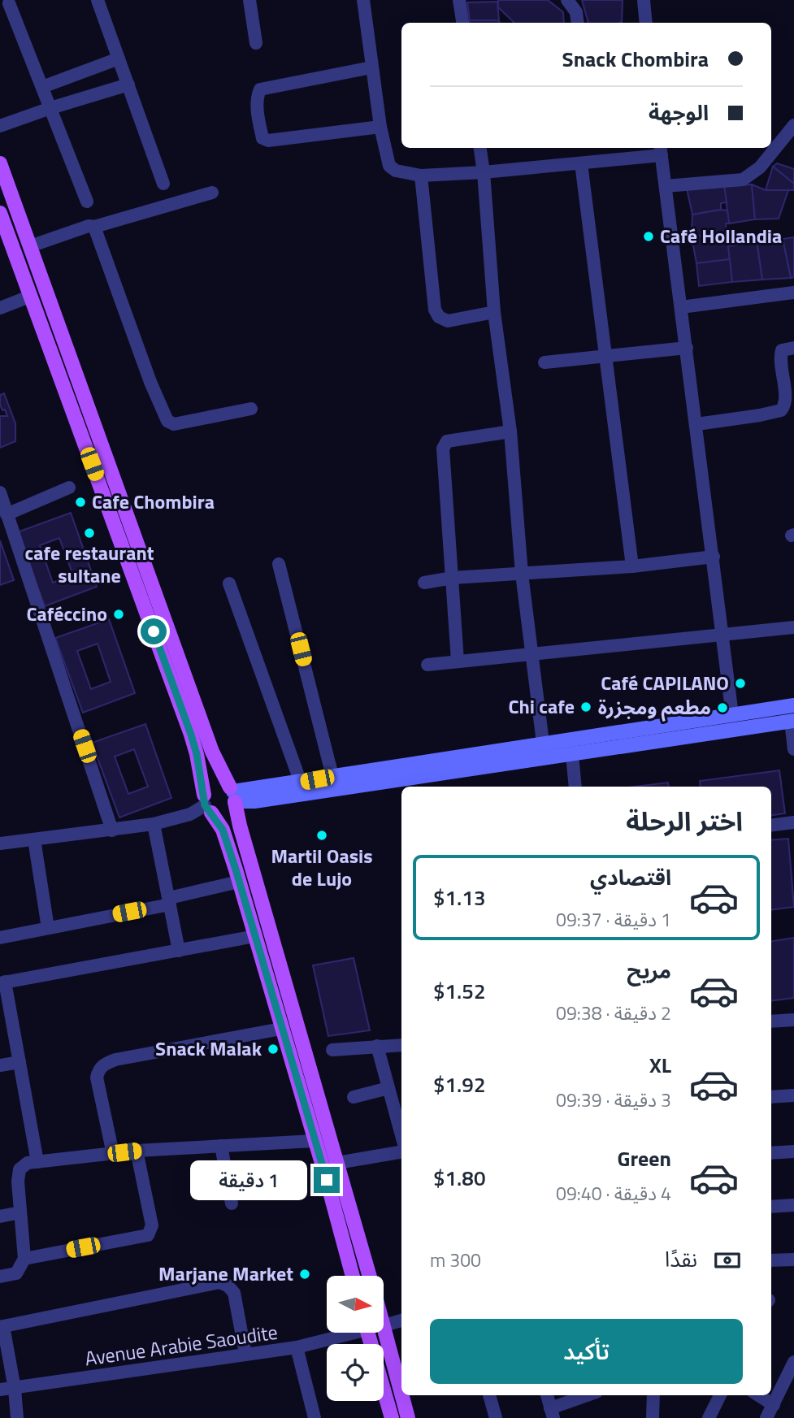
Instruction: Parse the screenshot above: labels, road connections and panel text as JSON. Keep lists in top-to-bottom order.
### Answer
{
  "streets": {
    "street": ["Avenue Arabie Saoudite"]
  },
  "places": [
    "Café Hollandia",
    "Cafe Chombira",
    "cafe restaurant sultane",
    "Caféccino",
    "Café CAPILANO",
    "Chi cafe",
    "مطعم ومجزرة",
    "Martil Oasis de Lujo",
    "Snack Malak",
    "Marjane Market"
  ],
  "north": "right",
  "page": {
    "banner": ["Snack Chombira", "الوجهة"],
    "heading": "اختر الرحلة",
    "list": [
      {
        "name": "اقتصادي",
        "note": "1 دقيقة · 09:37",
        "value": "$1.13"
      },
      {
        "name": "مريح",
        "note": "2 دقيقة · 09:38",
        "value": "$1.52"
      },
      {
        "name": "XL",
        "note": "3 دقيقة · 09:39",
        "value": "$1.92"
      },
      {
        "name": "Green",
        "note": "4 دقيقة · 09:40",
        "value": "$1.80"
      }
    ],
    "bubble": "1 دقيقة",
    "pay": ["نقدًا", "300 m"],
    "buttons": "تأكيد"
  }
}
